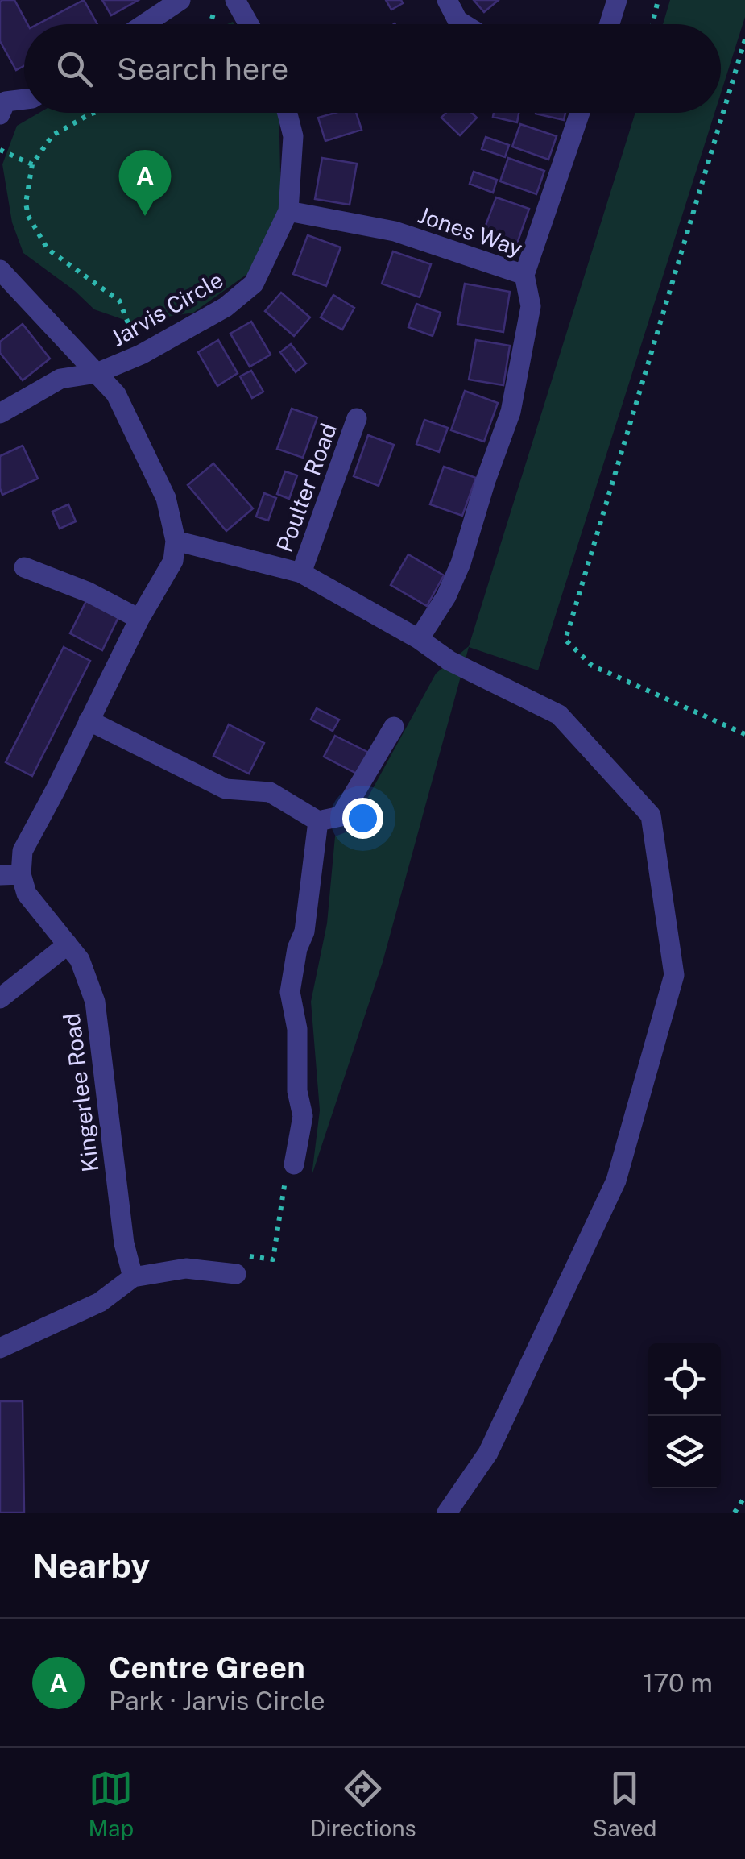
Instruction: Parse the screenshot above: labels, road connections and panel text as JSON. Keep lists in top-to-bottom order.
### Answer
{
  "streets": {
    "street": [
      "Jones Way",
      "Jarvis Circle",
      "Poulter Road",
      "Kingerlee Road"
    ]
  },
  "crossings": [
    ["Jones Way", "Jarvis Circle"],
    ["Jones Way", "Poulter Road"],
    ["Poulter Road", "Kingerlee Road"]
  ],
  "page": {
    "search": "Search here",
    "pins": "A",
    "heading": "Nearby",
    "list": [
      {
        "mark": "A",
        "name": "Centre Green",
        "note": "Park · Jarvis Circle",
        "value": "170 m"
      }
    ],
    "nav": ["Map", "Directions", "Saved"]
  }
}
